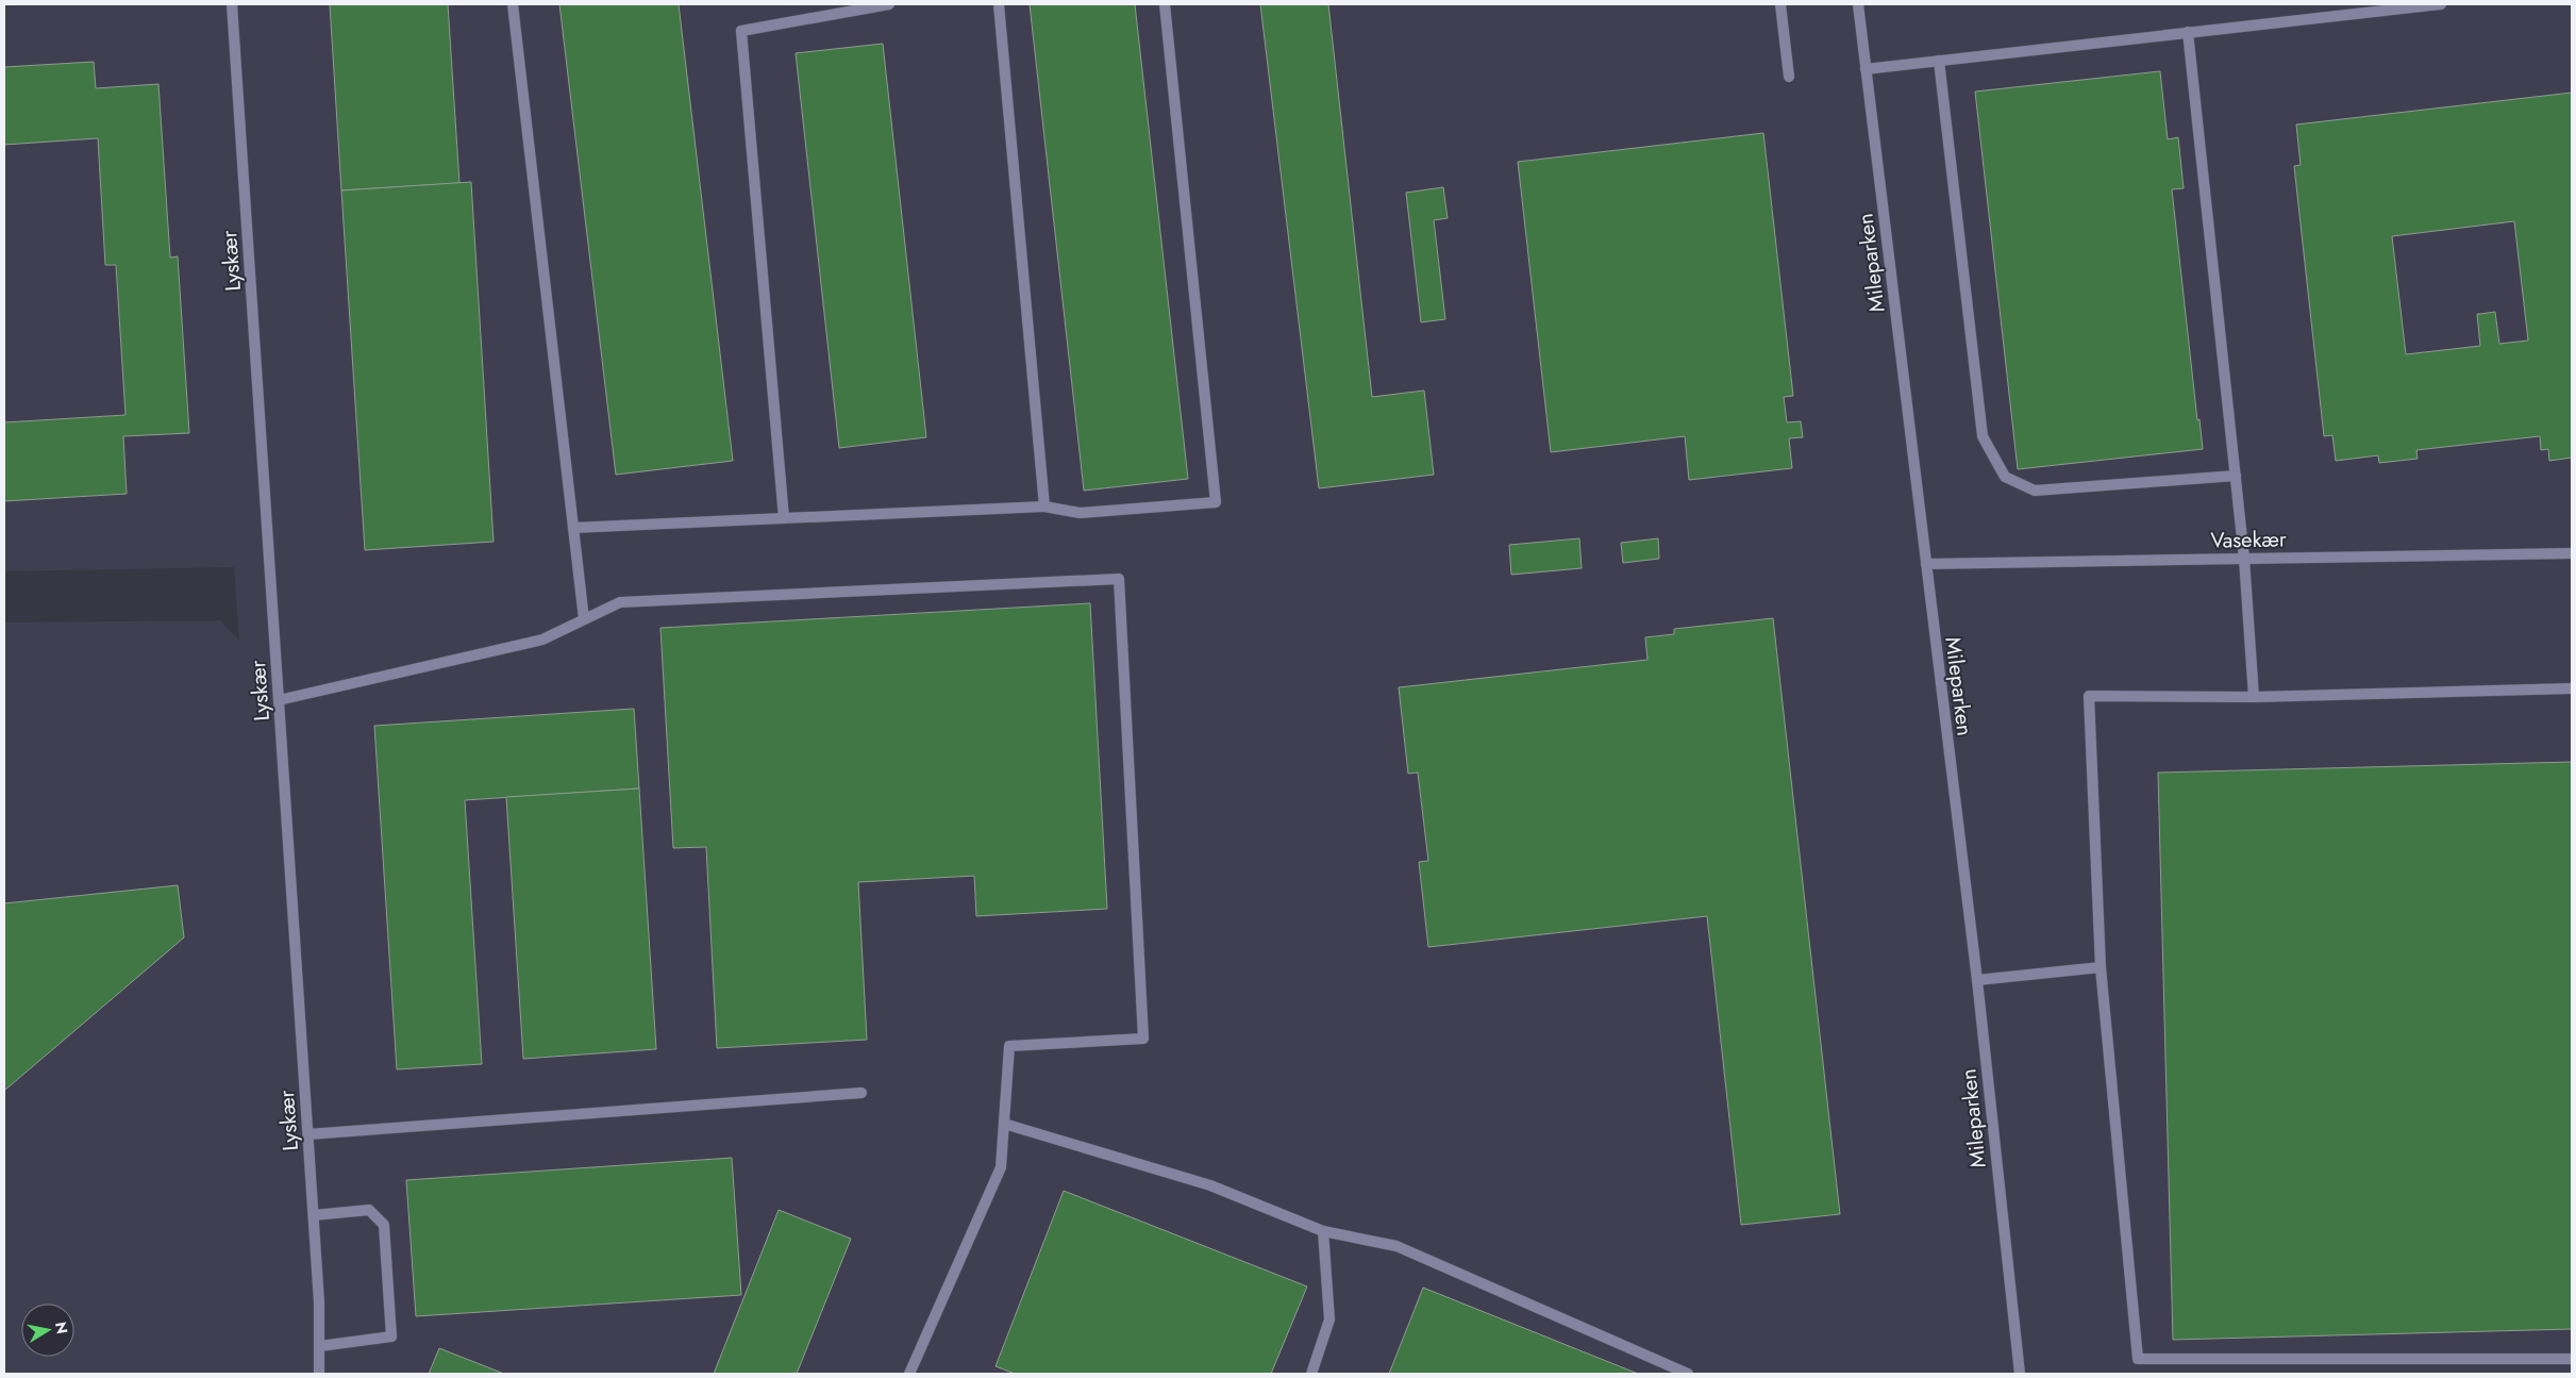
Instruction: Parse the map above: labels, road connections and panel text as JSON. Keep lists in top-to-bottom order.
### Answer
{
  "streets": {
    "street": ["Lyskær", "Mileparken", "Vasekær"]
  },
  "crossings": [
    ["Mileparken", "Vasekær"]
  ],
  "north": "right"
}
